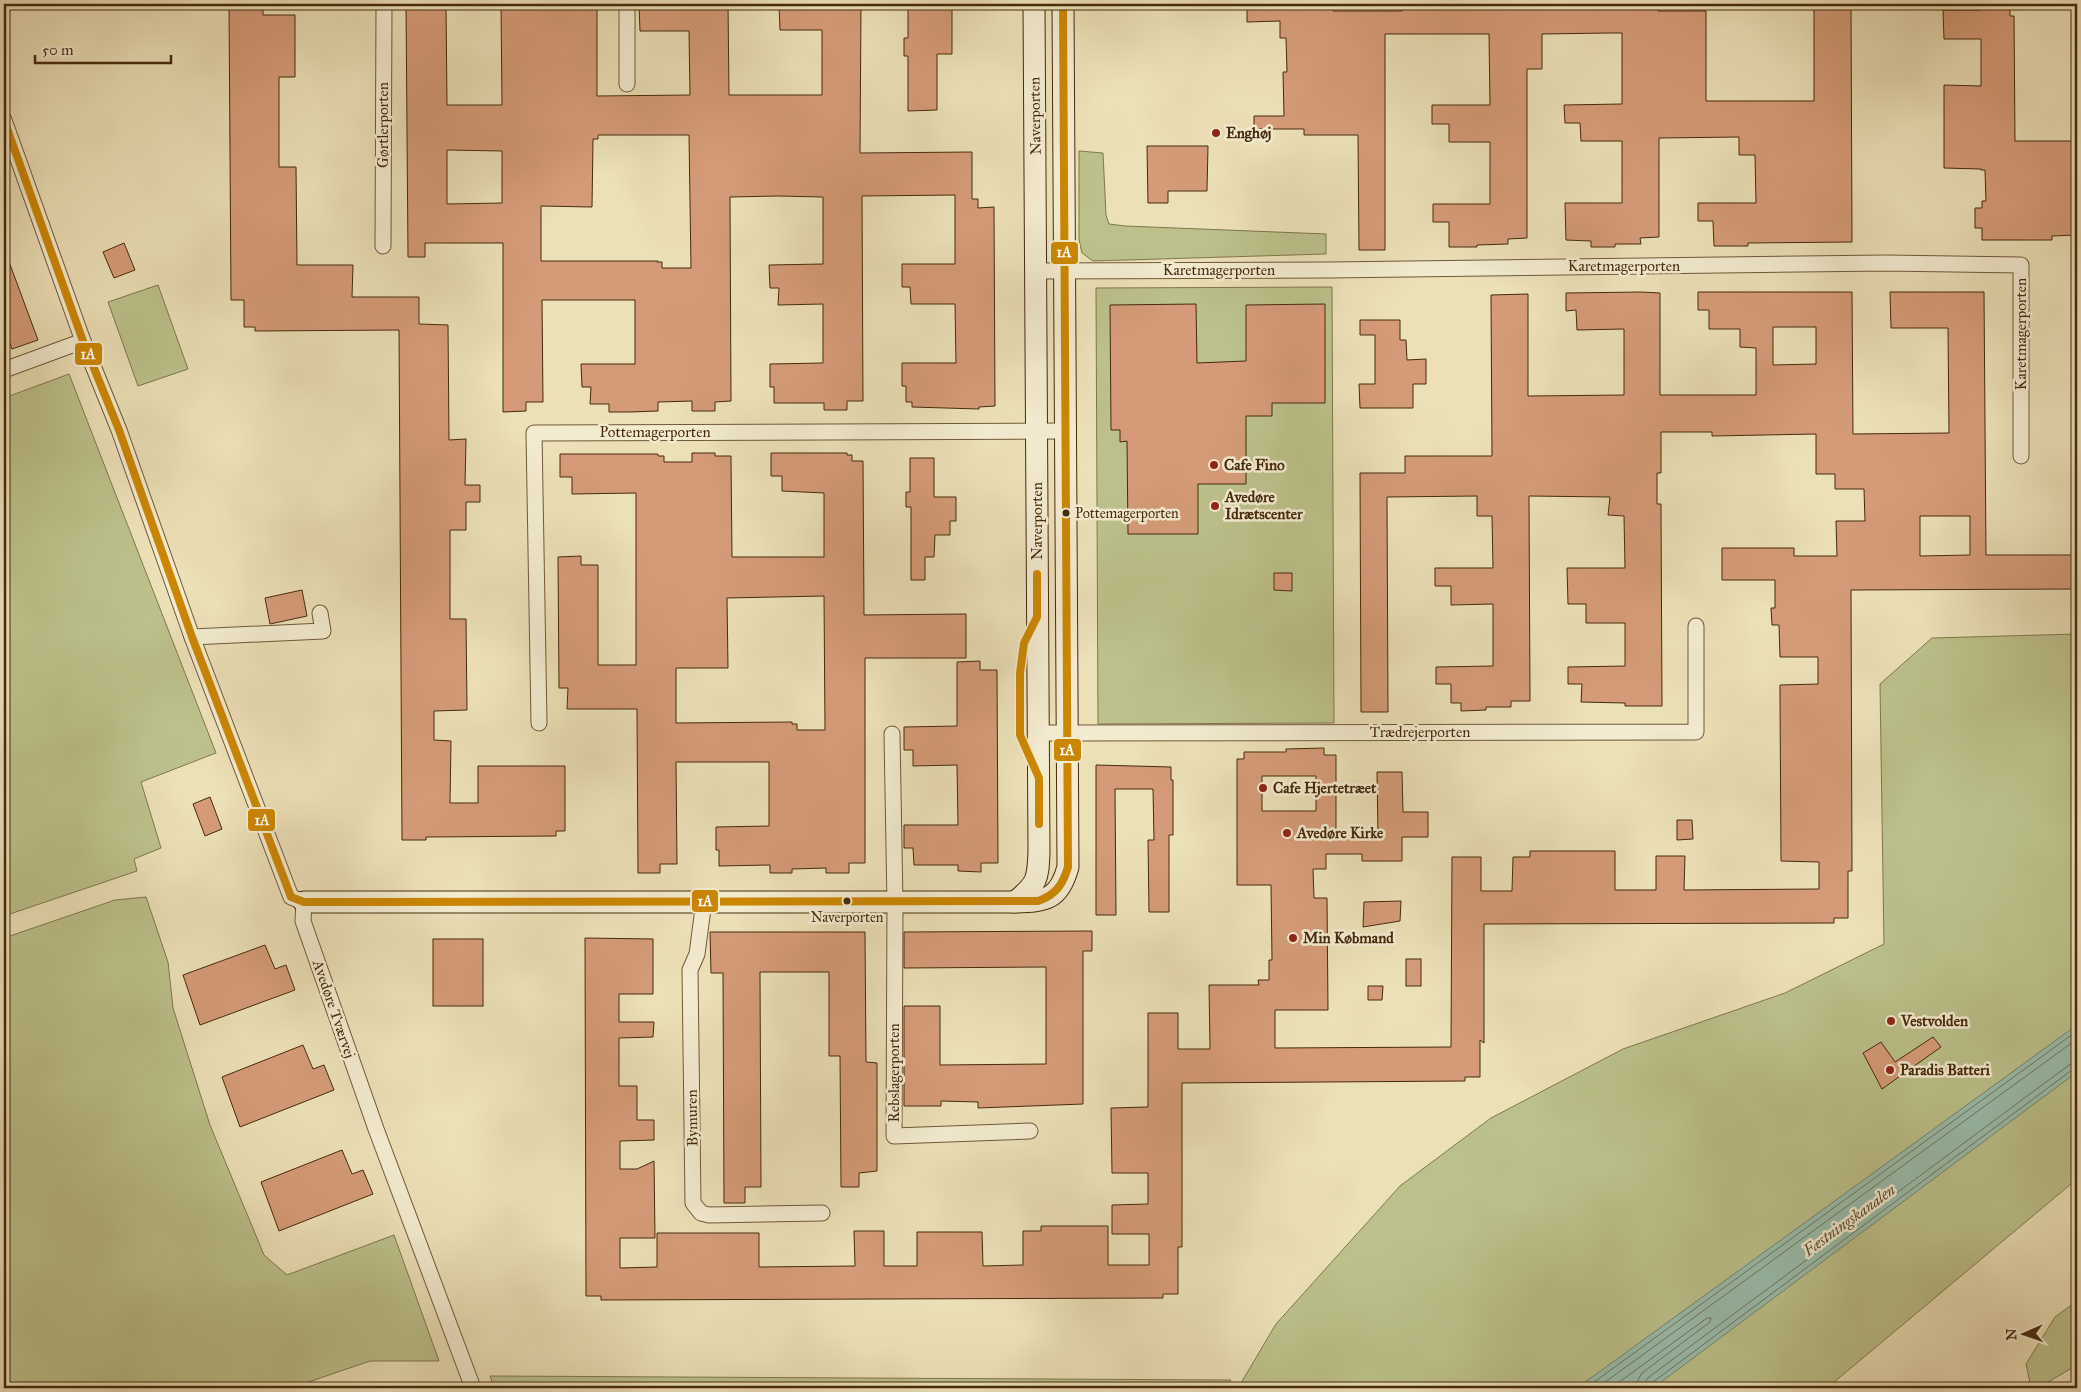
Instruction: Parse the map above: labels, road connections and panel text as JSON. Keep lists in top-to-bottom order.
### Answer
{
  "streets": {
    "street": [
      "Naverporten",
      "Gørtlerporten",
      "Karetmagerporten",
      "Pottemagerporten",
      "Trædrejerporten",
      "Avedøre Tværvej",
      "Rebslagerporten",
      "Bymuren"
    ]
  },
  "crossings": [
    ["Naverporten", "Karetmagerporten"],
    ["Naverporten", "Pottemagerporten"],
    ["Naverporten", "Trædrejerporten"]
  ],
  "water": ["Fæstningskanalen"],
  "places": [
    "Enghøj",
    "Cafe Fino",
    "Avedøre Idrætscenter",
    "Pottemagerporten",
    "Cafe Hjertetræet",
    "Avedøre Kirke",
    "Naverporten",
    "Min Købmand",
    "Vestvolden",
    "Paradis Batteri"
  ],
  "lines": ["transit line 1A"],
  "scale_bar": "50 m",
  "north": "left"
}
